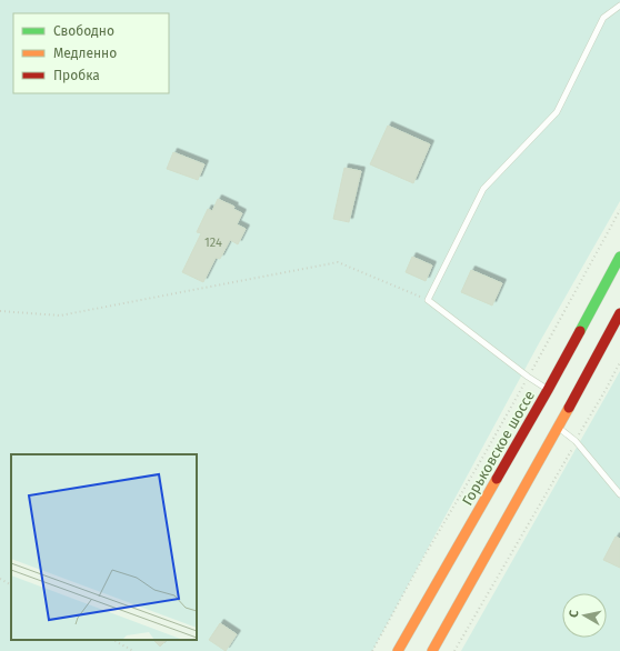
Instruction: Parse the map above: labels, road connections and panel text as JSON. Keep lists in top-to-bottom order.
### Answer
{
  "streets": {
    "main road": ["Горьковское шоссе"]
  },
  "house_numbers": ["124"],
  "legend": ["Свободно", "Медленно", "Пробка"],
  "north": "left"
}
